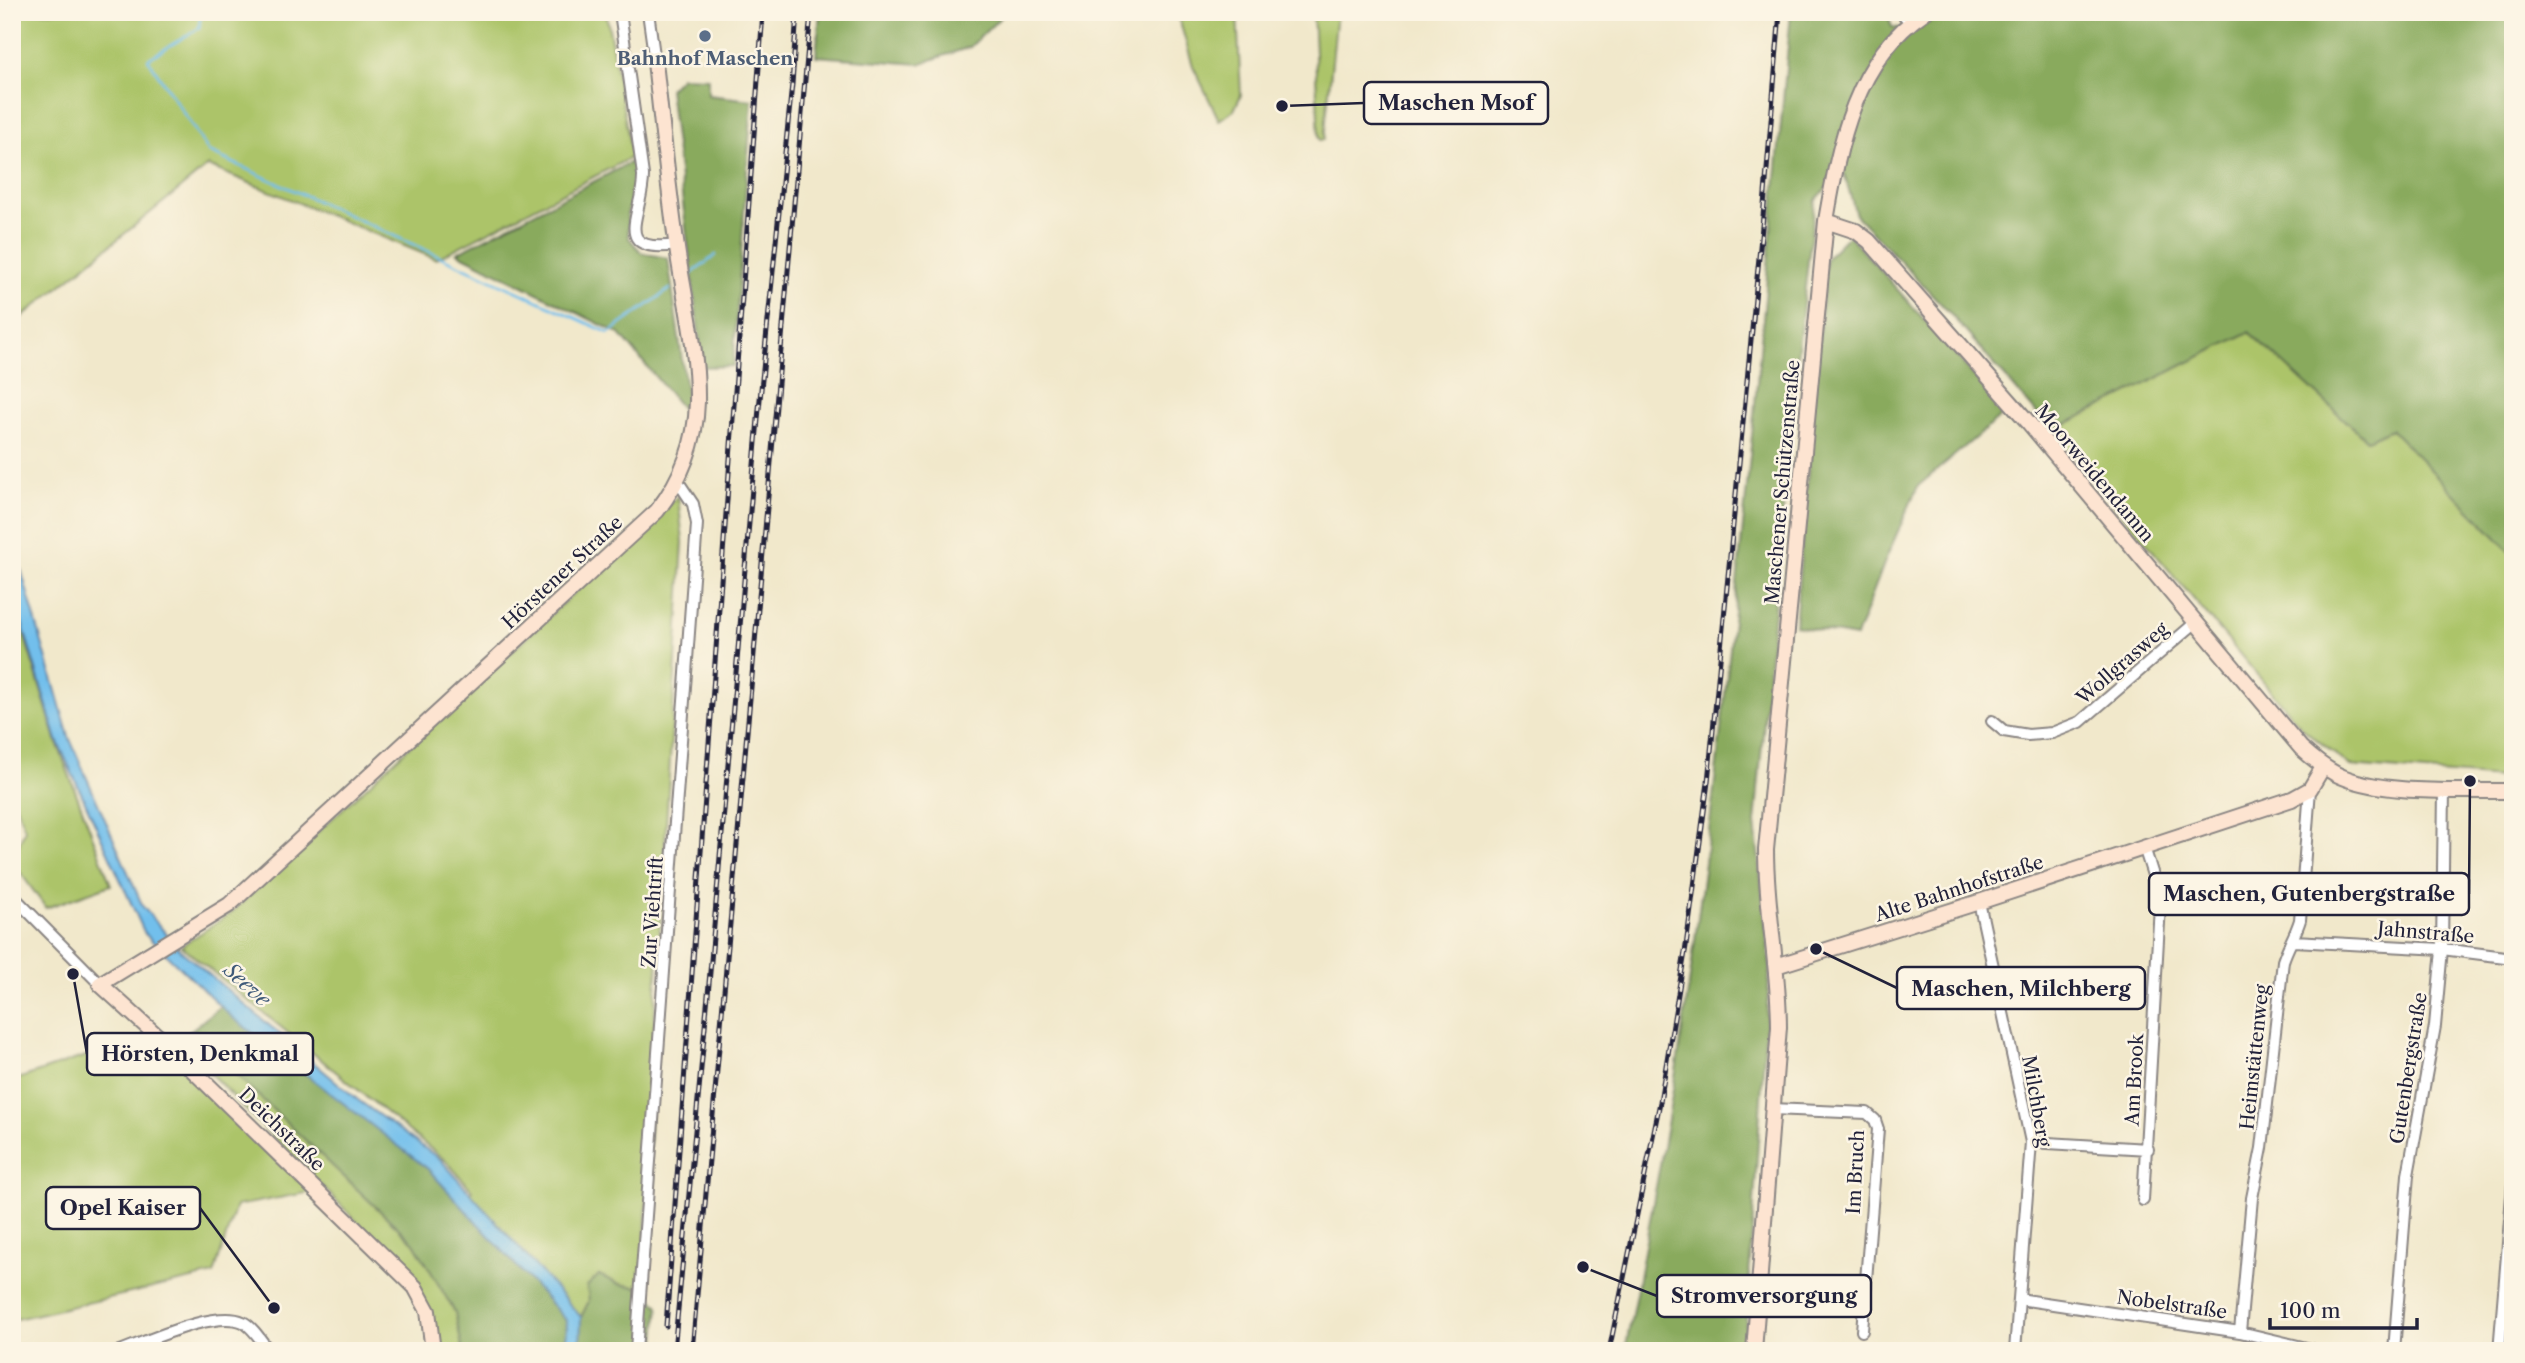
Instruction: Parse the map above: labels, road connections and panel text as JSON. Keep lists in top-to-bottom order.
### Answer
{
  "streets": {
    "street": [
      "Moorweidendamm",
      "Maschener Schützenstraße",
      "Hörstener Straße",
      "Wollgrasweg",
      "Alte Bahnhofstraße",
      "Zur Viehtrift",
      "Jahnstraße",
      "Heimstättenweg",
      "Gutenbergstraße",
      "Am Brook",
      "Milchberg",
      "Deichstraße",
      "Im Bruch",
      "Nobelstraße"
    ]
  },
  "crossings": [
    ["Moorweidendamm", "Maschener Schützenstraße"],
    ["Moorweidendamm", "Wollgrasweg"],
    ["Maschener Schützenstraße", "Alte Bahnhofstraße"],
    ["Hörstener Straße", "Zur Viehtrift"],
    ["Hörstener Straße", "Deichstraße"],
    ["Alte Bahnhofstraße", "Heimstättenweg"],
    ["Alte Bahnhofstraße", "Am Brook"],
    ["Alte Bahnhofstraße", "Milchberg"],
    ["Jahnstraße", "Heimstättenweg"],
    ["Jahnstraße", "Gutenbergstraße"],
    ["Heimstättenweg", "Nobelstraße"],
    ["Am Brook", "Milchberg"],
    ["Milchberg", "Nobelstraße"]
  ],
  "water": ["Seeve"],
  "places": [
    "Bahnhof Maschen",
    "Maschen Msof",
    "Maschen, Gutenbergstraße",
    "Maschen, Milchberg",
    "Hörsten, Denkmal",
    "Stromversorgung",
    "Opel Kaiser"
  ],
  "scale_bar": "100 m"
}
